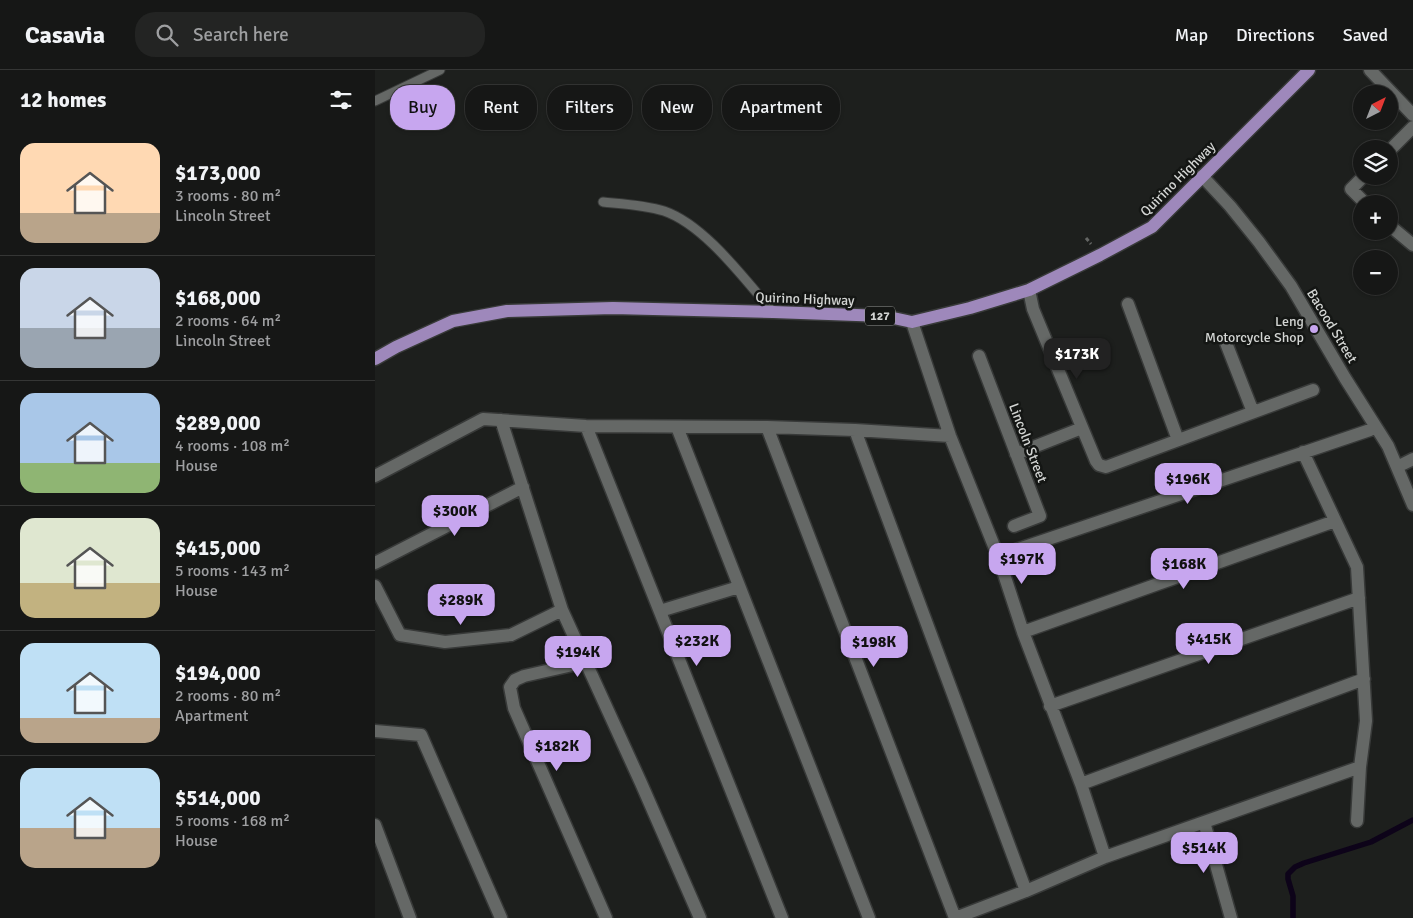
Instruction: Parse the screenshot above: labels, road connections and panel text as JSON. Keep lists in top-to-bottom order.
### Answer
{
  "streets": {
    "main road": ["Quirino Highway", "127"],
    "street": ["Bacood Street", "Lincoln Street"]
  },
  "crossings": [
    ["Quirino Highway", "Bacood Street"]
  ],
  "places": ["Leng Motorcycle Shop"],
  "north": "top right",
  "page": {
    "header": "Casavia",
    "search": "Search here",
    "nav": ["Map", "Directions", "Saved"],
    "heading": "12 homes",
    "map_buttons": ["+", "−"],
    "chip": [
      "Buy",
      "Rent",
      "Filters",
      "New",
      "Apartment"
    ],
    "list": [
      {
        "name": "$173,000",
        "note": "3 rooms · 80 m² · Lincoln Street"
      },
      {
        "name": "$168,000",
        "note": "2 rooms · 64 m² · Lincoln Street"
      },
      {
        "name": "$289,000",
        "note": "4 rooms · 108 m² · House"
      },
      {
        "name": "$415,000",
        "note": "5 rooms · 143 m² · House"
      },
      {
        "name": "$194,000",
        "note": "2 rooms · 80 m² · Apartment"
      },
      {
        "name": "$514,000",
        "note": "5 rooms · 168 m² · House"
      }
    ],
    "price": [
      "$173K",
      "$196K",
      "$300K",
      "$197K",
      "$168K",
      "$289K",
      "$415K",
      "$232K",
      "$198K",
      "$194K",
      "$182K",
      "$514K"
    ]
  }
}
